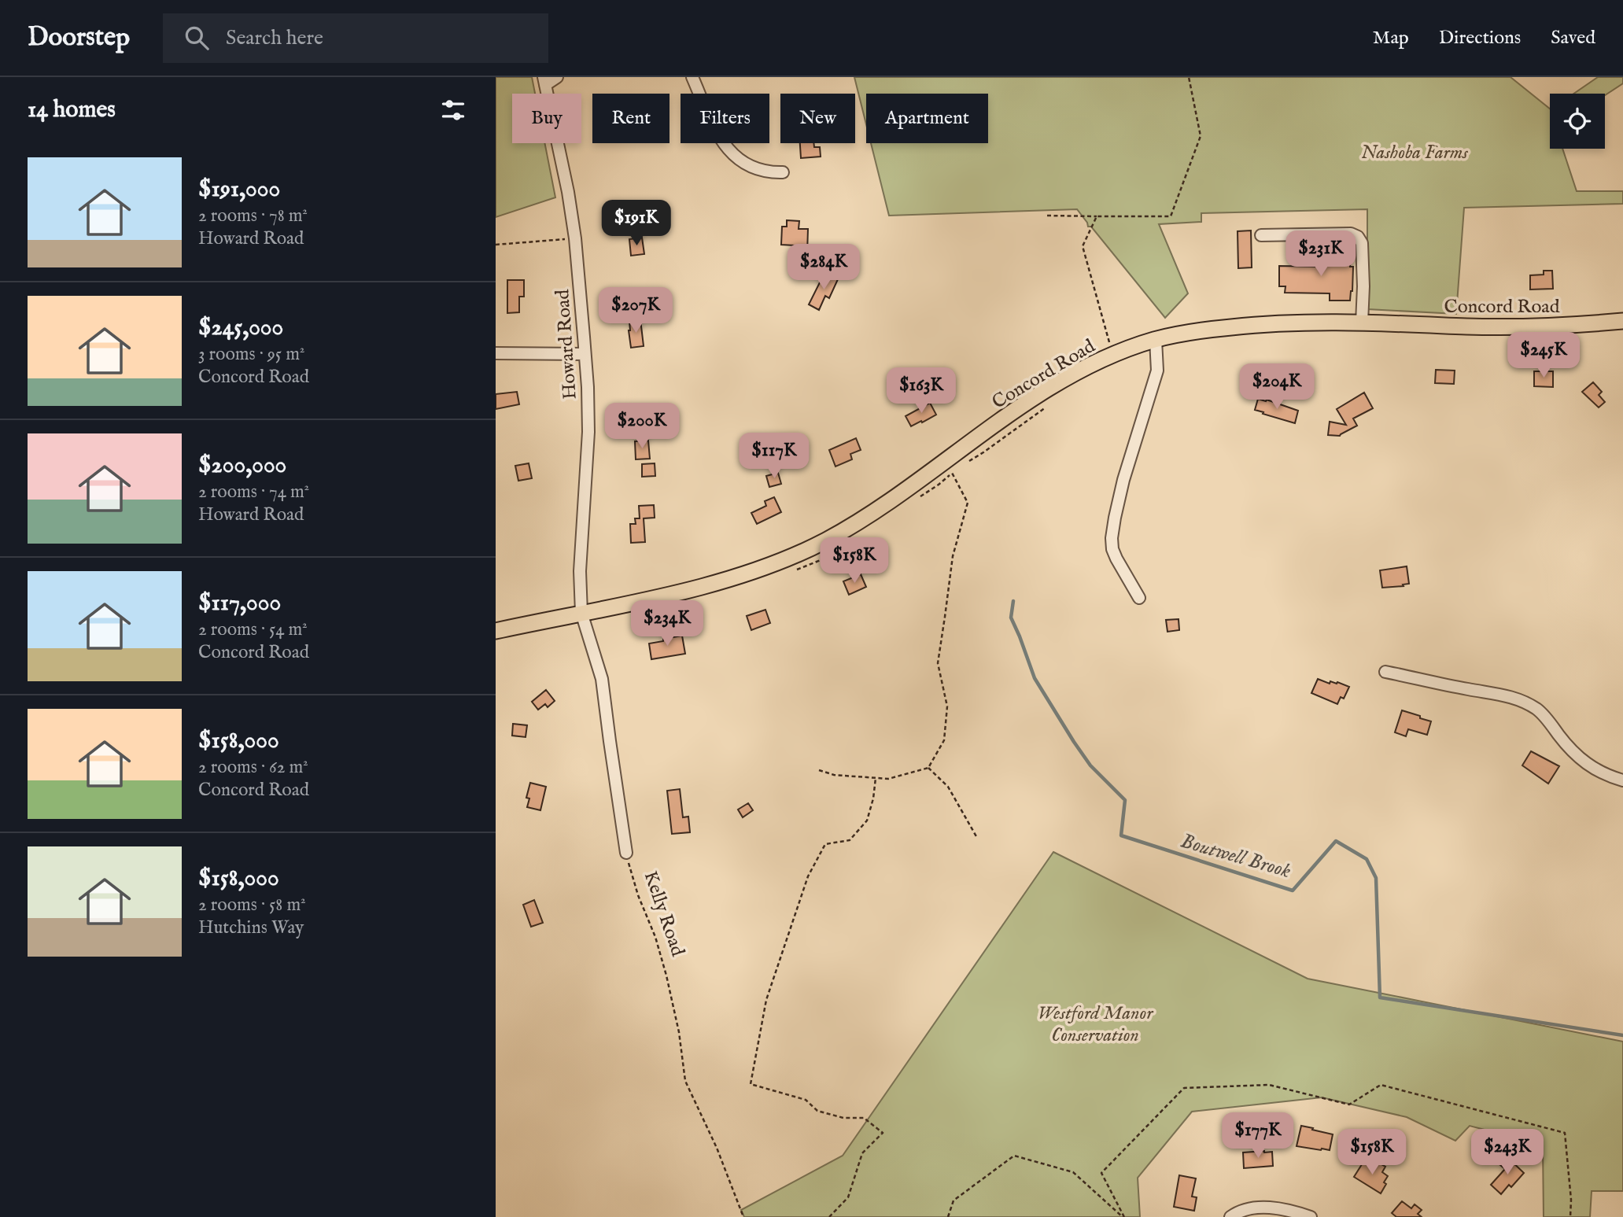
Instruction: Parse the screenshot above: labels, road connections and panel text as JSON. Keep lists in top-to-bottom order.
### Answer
{
  "streets": {
    "main road": ["Concord Road"],
    "street": ["Howard Road", "Kelly Road"]
  },
  "crossings": [
    ["Concord Road", "Howard Road"],
    ["Concord Road", "Kelly Road"],
    ["Howard Road", "Kelly Road"]
  ],
  "water": ["Boutwell Brook"],
  "parks": ["Nashoba Farms", "Westford Manor Conservation"],
  "page": {
    "header": "Doorstep",
    "search": "Search here",
    "nav": ["Map", "Directions", "Saved"],
    "heading": "14 homes",
    "chip": [
      "Buy",
      "Rent",
      "Filters",
      "New",
      "Apartment"
    ],
    "list": [
      {
        "name": "$191,000",
        "note": "2 rooms · 78 m² · Howard Road"
      },
      {
        "name": "$245,000",
        "note": "3 rooms · 95 m² · Concord Road"
      },
      {
        "name": "$200,000",
        "note": "2 rooms · 74 m² · Howard Road"
      },
      {
        "name": "$117,000",
        "note": "2 rooms · 54 m² · Concord Road"
      },
      {
        "name": "$158,000",
        "note": "2 rooms · 62 m² · Concord Road"
      },
      {
        "name": "$158,000",
        "note": "2 rooms · 58 m² · Hutchins Way"
      }
    ],
    "price": [
      "$191K",
      "$231K",
      "$284K",
      "$207K",
      "$245K",
      "$204K",
      "$163K",
      "$200K",
      "$117K",
      "$158K",
      "$234K",
      "$177K",
      "$158K",
      "$243K"
    ]
  }
}
